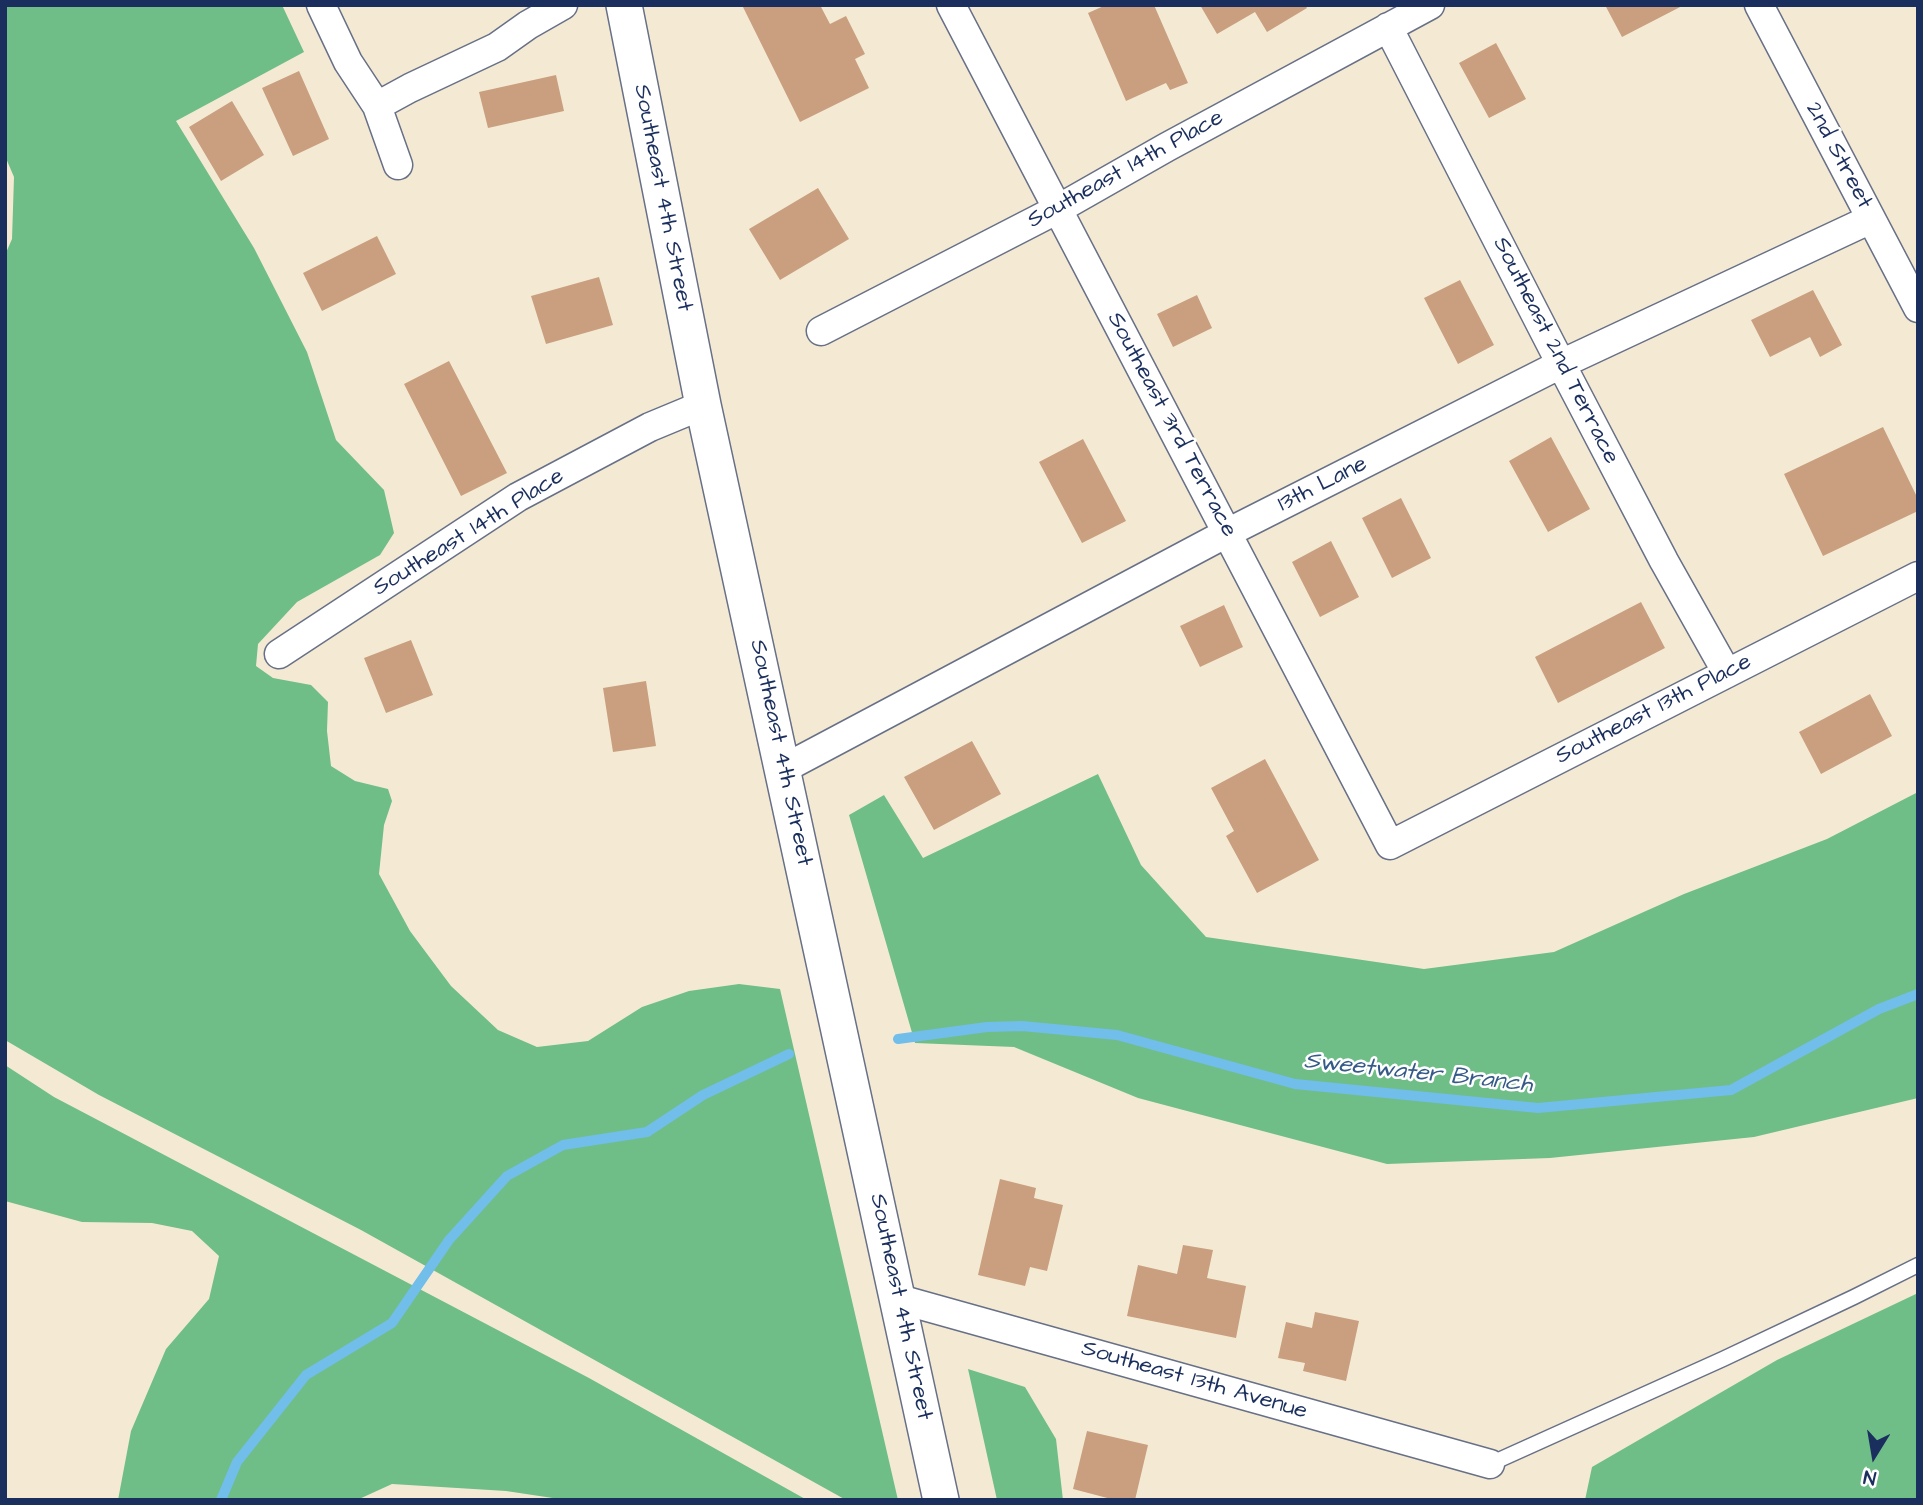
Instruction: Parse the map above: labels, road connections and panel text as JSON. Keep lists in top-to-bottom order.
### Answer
{
  "streets": {
    "street": [
      "2nd Street",
      "Southeast 14th Place",
      "Southeast 4th Street",
      "Southeast 2nd Terrace",
      "Southeast 3rd Terrace",
      "13th Lane",
      "Southeast 13th Place",
      "Southeast 13th Avenue"
    ]
  },
  "crossings": [
    ["2nd Street", "13th Lane"],
    ["Southeast 14th Place", "Southeast 4th Street"],
    ["Southeast 14th Place", "Southeast 2nd Terrace"],
    ["Southeast 14th Place", "Southeast 3rd Terrace"],
    ["Southeast 4th Street", "13th Lane"],
    ["Southeast 4th Street", "Southeast 13th Avenue"],
    ["Southeast 2nd Terrace", "13th Lane"],
    ["Southeast 2nd Terrace", "Southeast 13th Place"],
    ["Southeast 3rd Terrace", "13th Lane"],
    ["Southeast 3rd Terrace", "Southeast 13th Place"]
  ],
  "water": ["Sweetwater Branch"],
  "north": "bottom"
}
